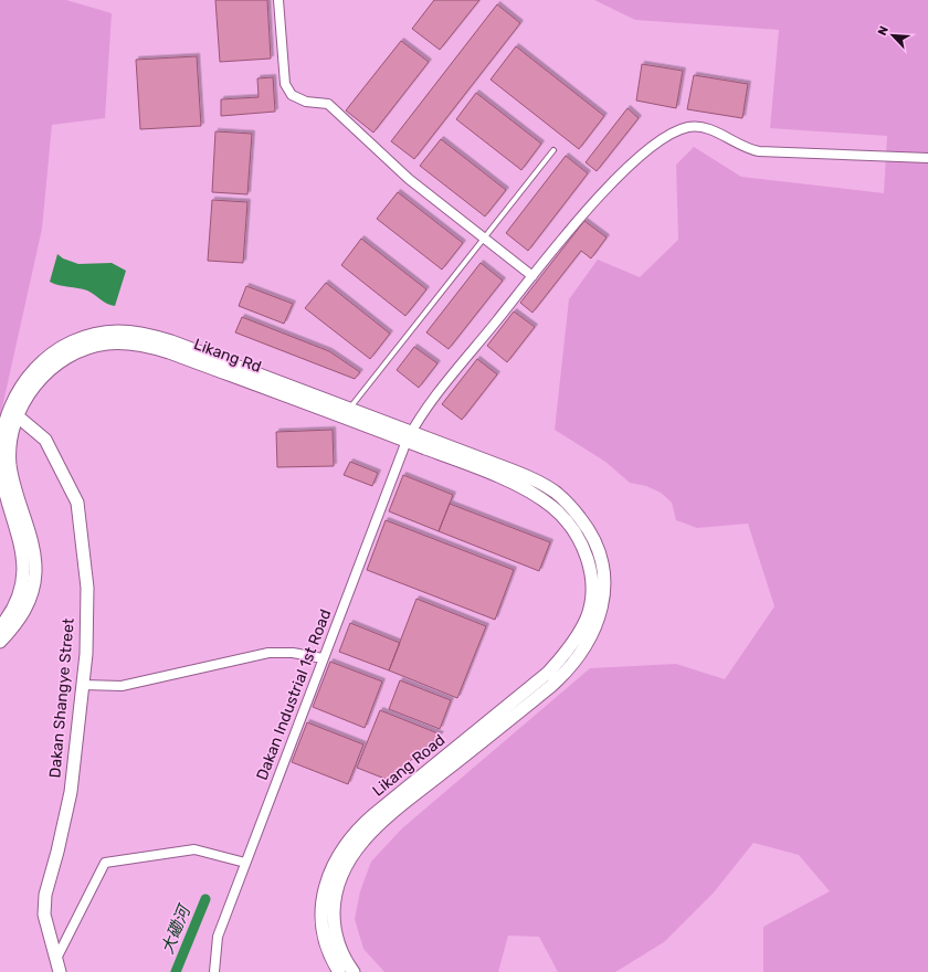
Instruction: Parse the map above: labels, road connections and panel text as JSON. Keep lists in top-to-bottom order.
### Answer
{
  "streets": {
    "street": [
      "Likang Rd",
      "Dakan Industrial 1st Road",
      "Dakan Shangye Street",
      "Likang Road"
    ]
  },
  "crossings": [
    ["Likang Rd", "Dakan Industrial 1st Road"],
    ["Likang Rd", "Dakan Shangye Street"],
    ["Likang Rd", "Likang Road"],
    ["Dakan Industrial 1st Road", "Likang Road"]
  ],
  "water": ["大磡河"],
  "north": "top left"
}
